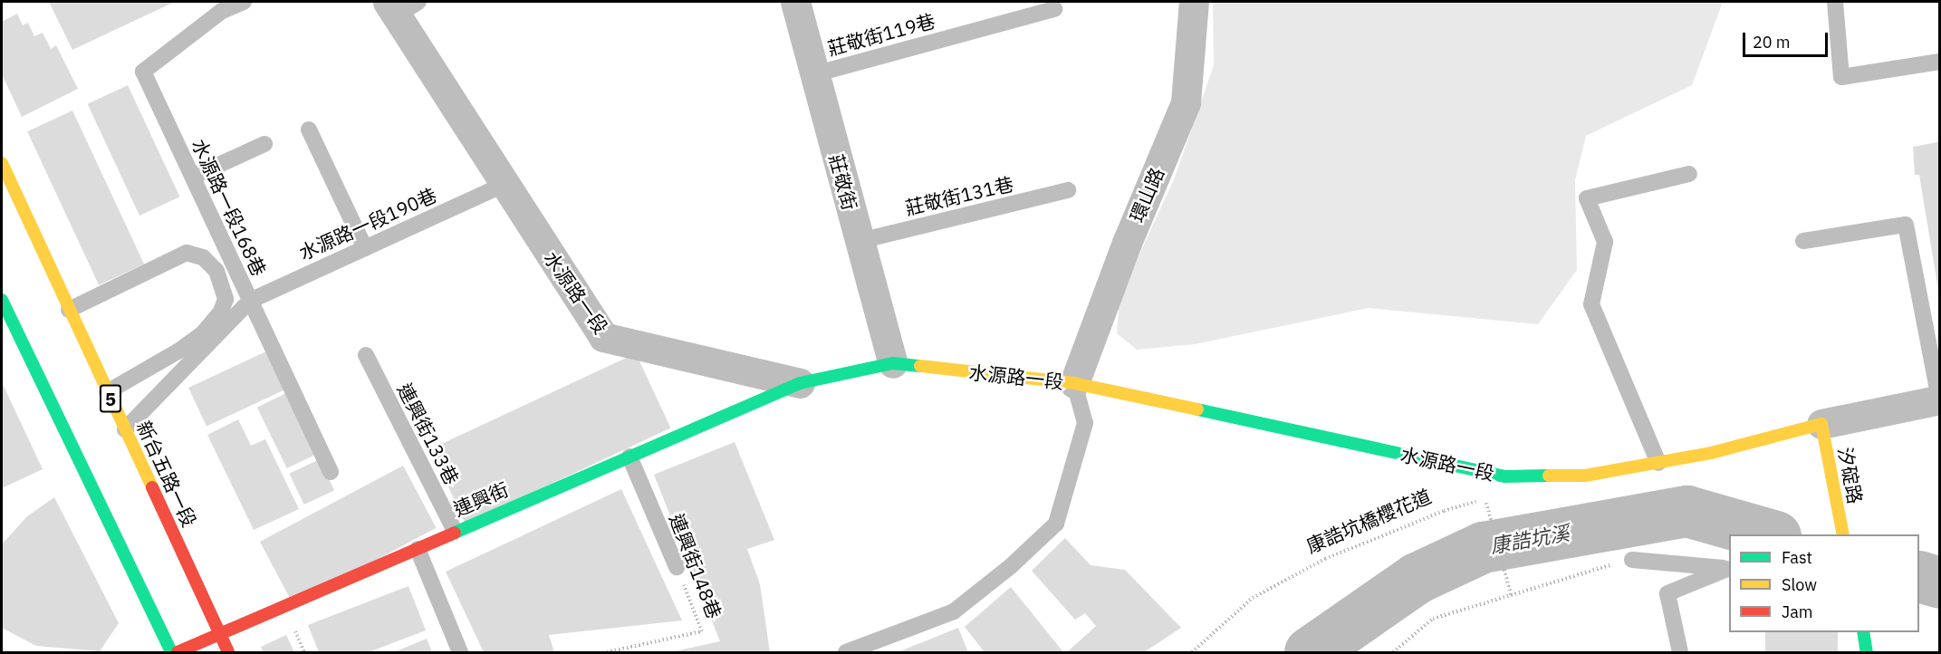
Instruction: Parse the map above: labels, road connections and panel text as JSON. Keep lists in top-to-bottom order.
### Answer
{
  "streets": {
    "street": [
      "莊敬街",
      "環山路",
      "水源路一段",
      "5",
      "新台五路一段",
      "汐碇路",
      "連興街"
    ],
    "lane": [
      "莊敬街119巷",
      "莊敬街131巷",
      "水源路一段168巷",
      "水源路一段190巷",
      "連興街133巷",
      "連興街148巷"
    ],
    "path": ["康誥坑橋櫻花道"]
  },
  "crossings": [
    ["莊敬街119巷", "莊敬街"],
    ["莊敬街", "莊敬街131巷"],
    ["莊敬街", "水源路一段"],
    ["環山路", "水源路一段"],
    ["水源路一段168巷", "水源路一段190巷"],
    ["水源路一段190巷", "水源路一段"],
    ["水源路一段", "汐碇路"],
    ["水源路一段", "連興街"],
    ["連興街133巷", "連興街"],
    ["新台五路一段", "連興街"],
    ["連興街", "連興街148巷"]
  ],
  "water": ["康誥坑溪"],
  "legend": ["Fast", "Slow", "Jam"],
  "scale_bar": "20 m"
}
